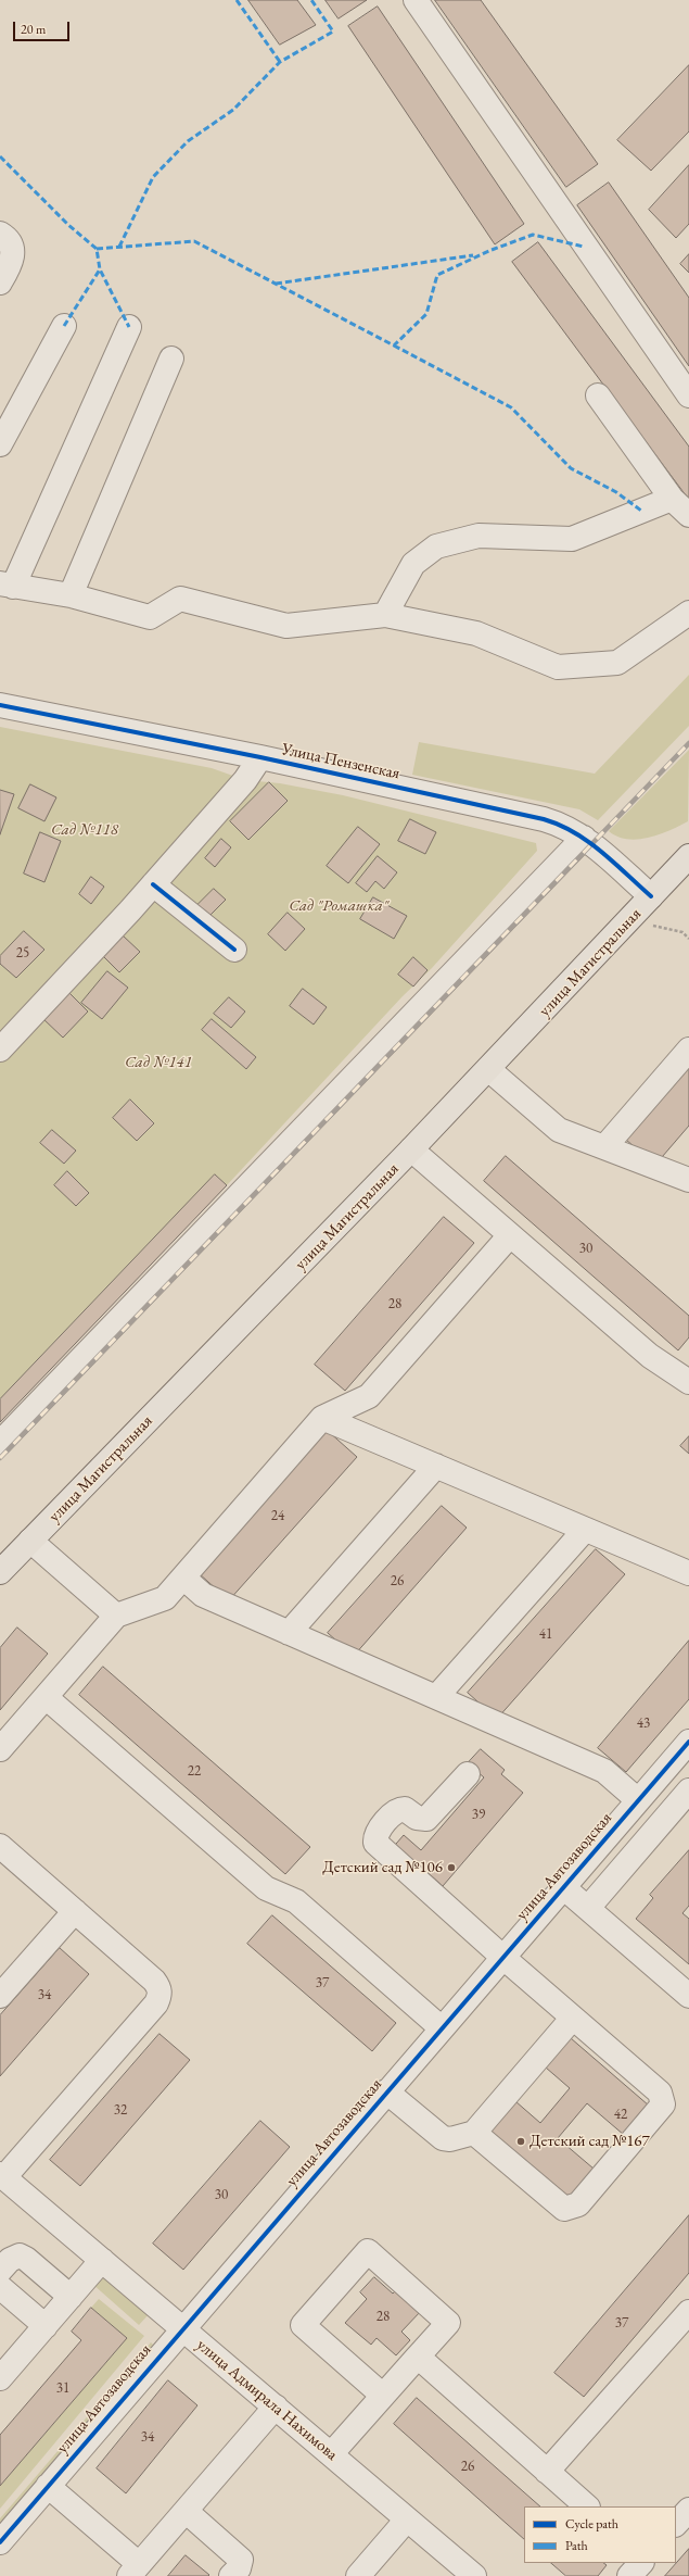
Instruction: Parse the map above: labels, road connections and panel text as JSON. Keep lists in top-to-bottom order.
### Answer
{
  "streets": {
    "main road": ["улица Магистральная"],
    "street": ["Улица Пензенская", "улица Автозаводская", "улица Адмирала Нахимова"]
  },
  "crossings": [
    ["Улица Пензенская", "улица Магистральная"],
    ["улица Автозаводская", "улица Адмирала Нахимова"]
  ],
  "parks": ["Сад №118", "Сад \"Ромашка\"", "Сад №141"],
  "places": ["Детский сад №106", "Детский сад №167"],
  "house_numbers": [
    "25",
    "30",
    "28",
    "24",
    "26",
    "41",
    "43",
    "22",
    "39",
    "37",
    "34",
    "32",
    "42",
    "30",
    "28",
    "37",
    "31",
    "34",
    "26"
  ],
  "legend": ["Cycle path", "Path"],
  "scale_bar": "20 m"
}
